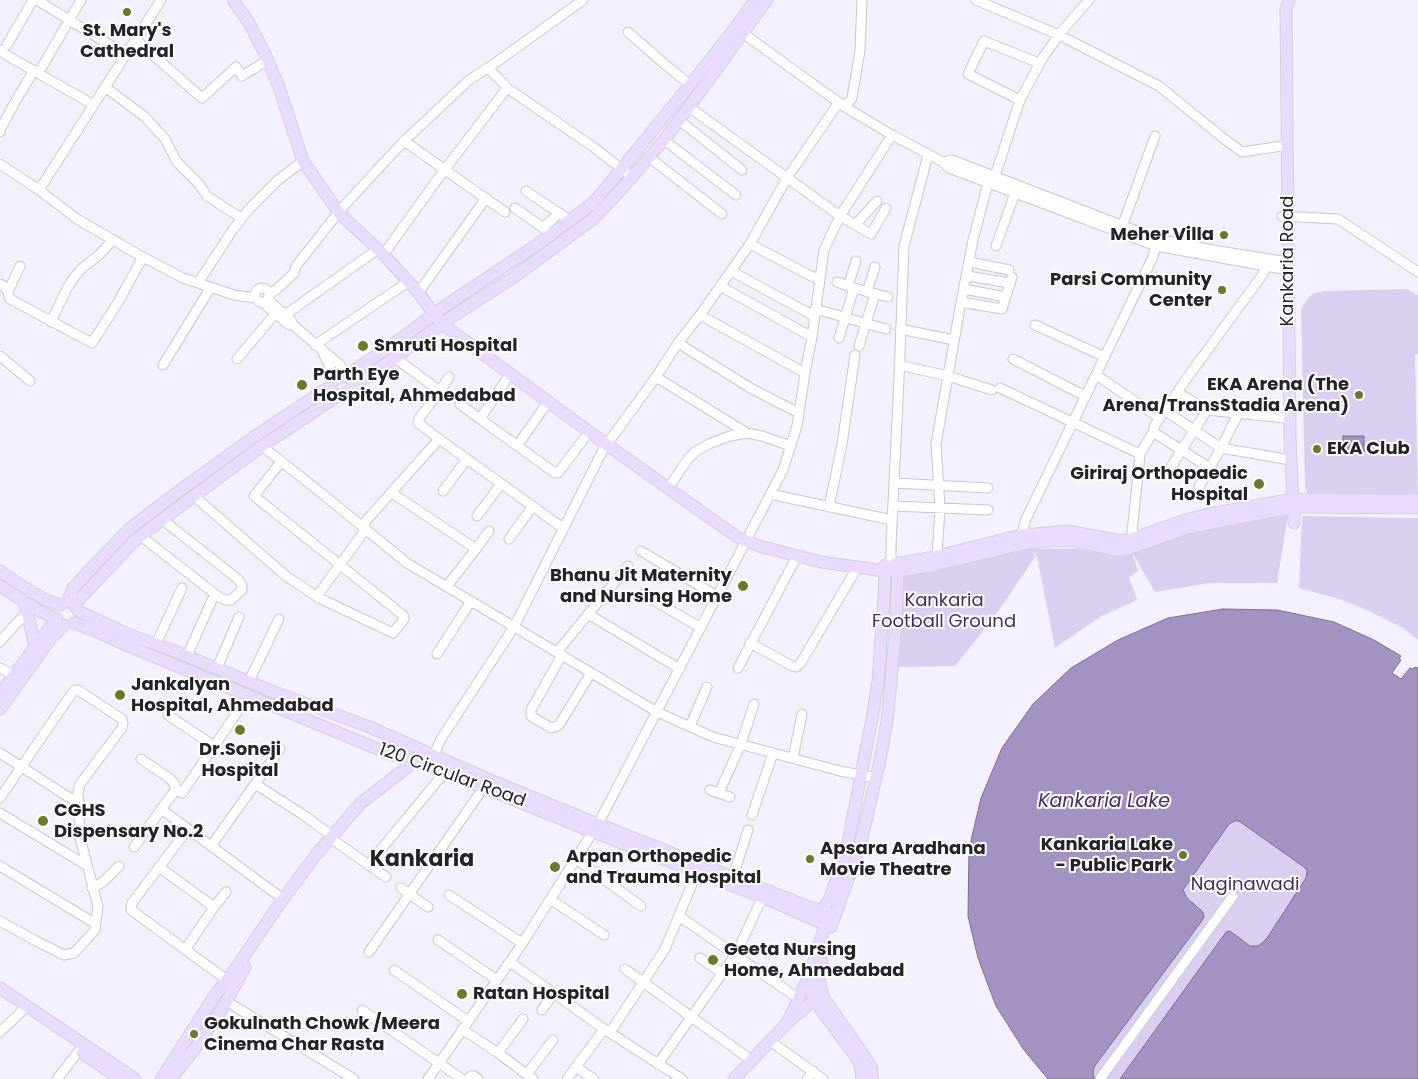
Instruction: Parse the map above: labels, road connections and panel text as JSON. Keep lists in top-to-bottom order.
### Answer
{
  "streets": {
    "main road": ["Kankaria Road", "120 Circular Road"]
  },
  "districts": ["Kankaria"],
  "water": ["Kankaria Lake"],
  "parks": ["Kankaria Football Ground", "Naginawadi"],
  "places": [
    "St. Mary's Cathedral",
    "Meher Villa",
    "Parsi Community Center",
    "Smruti Hospital",
    "Parth Eye Hospital, Ahmedabad",
    "EKA Arena (The Arena/TransStadia Arena)",
    "EKA Club",
    "Giriraj Orthopaedic Hospital",
    "Bhanu Jit Maternity and Nursing Home",
    "Jankalyan Hospital, Ahmedabad",
    "Dr.Soneji Hospital",
    "CGHS Dispensary No.2",
    "Kankaria Lake - Public Park",
    "Apsara Aradhana Movie Theatre",
    "Arpan Orthopedic and Trauma Hospital",
    "Geeta Nursing Home, Ahmedabad",
    "Ratan Hospital",
    "Gokulnath Chowk /Meera Cinema Char Rasta"
  ]
}
